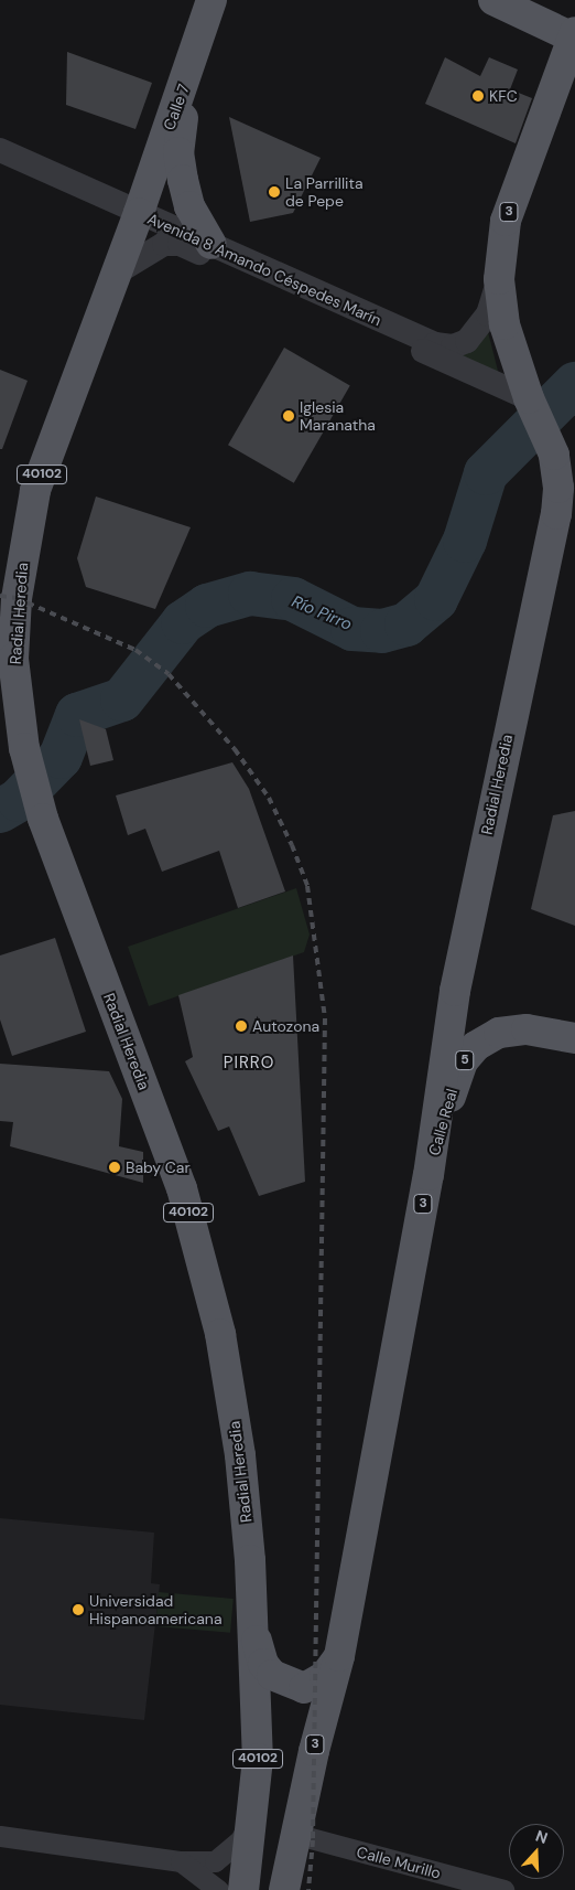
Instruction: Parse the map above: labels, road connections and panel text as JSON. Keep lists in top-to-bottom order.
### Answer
{
  "streets": {
    "main road": [
      "Calle 7",
      "3",
      "40102",
      "Radial Heredia",
      "5",
      "Calle Real"
    ],
    "street": ["Avenida 8 Amando Céspedes Marín", "Calle Murillo"]
  },
  "crossings": [
    ["Calle 7", "Avenida 8 Amando Céspedes Marín"],
    ["Calle 7", "Radial Heredia"],
    ["3", "Avenida 8 Amando Céspedes Marín"],
    ["3", "Radial Heredia"],
    ["Avenida 8 Amando Céspedes Marín", "Radial Heredia"],
    ["Radial Heredia", "Calle Real"],
    ["Radial Heredia", "Calle Murillo"]
  ],
  "districts": ["PIRRO"],
  "water": ["Río Pirro"],
  "places": [
    "KFC",
    "La Parrillita de Pepe",
    "Iglesia Maranatha",
    "Autozona",
    "Baby Car",
    "Universidad Hispanoamericana"
  ],
  "north": "top"
}
